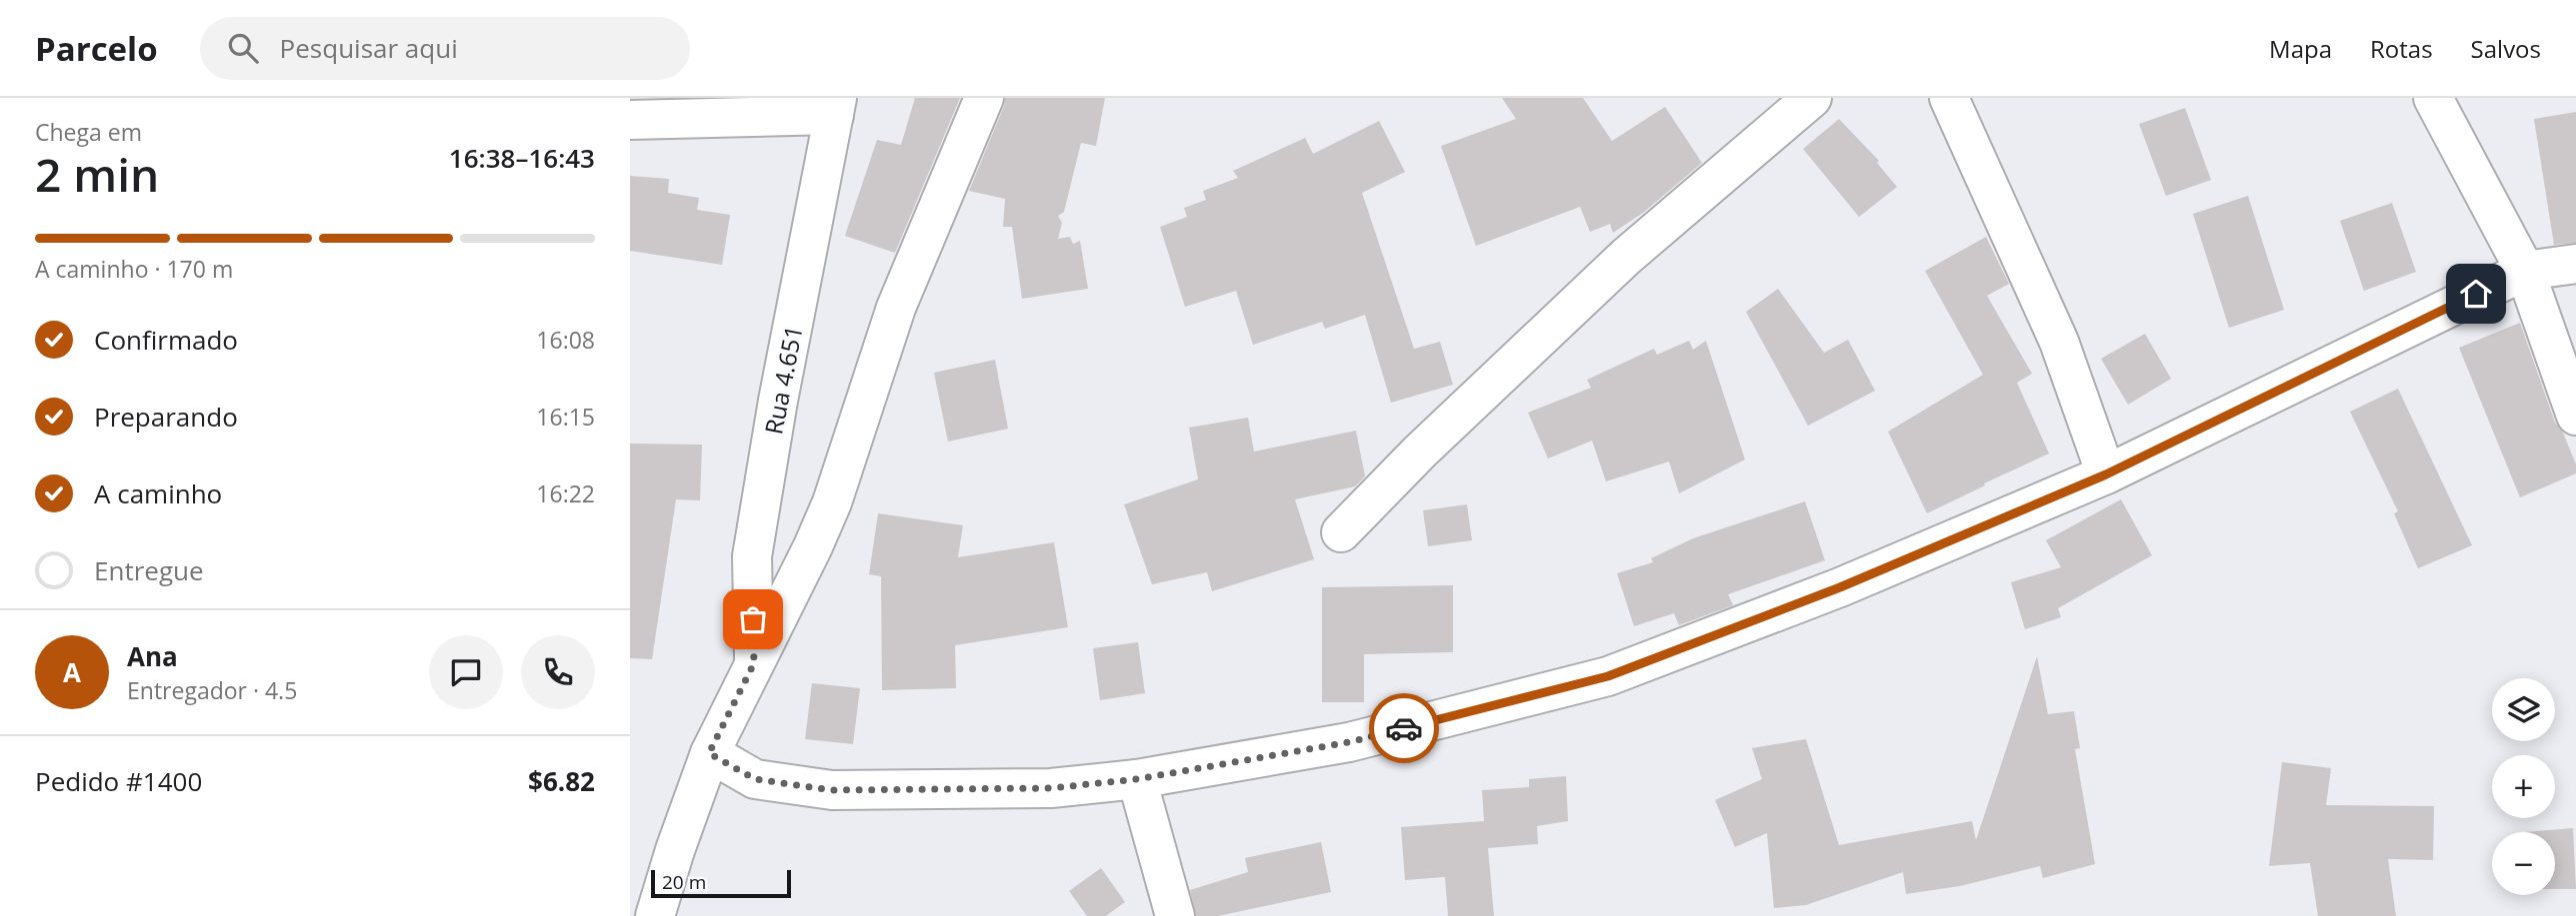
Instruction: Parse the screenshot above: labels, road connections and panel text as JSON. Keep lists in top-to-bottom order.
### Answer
{
  "streets": {
    "street": ["Rua 4.651"]
  },
  "scale_bar": "20 m",
  "page": {
    "header": "Parcelo",
    "search": "Pesquisar aqui",
    "nav": ["Mapa", "Rotas", "Salvos"],
    "heading": ["2 min", "Chega em", "16:38–16:43"],
    "panel": [
      "Ana",
      "Entregador · 4.5",
      "Pedido #1400",
      "$6.82"
    ],
    "bar": "A caminho · 170 m",
    "list": [
      ["Confirmado", "16:08"],
      ["Preparando", "16:15"],
      ["A caminho", "16:22"],
      "Entregue"
    ],
    "round": "A",
    "map_buttons": ["+", "−"],
    "scale": "20 m"
  }
}
